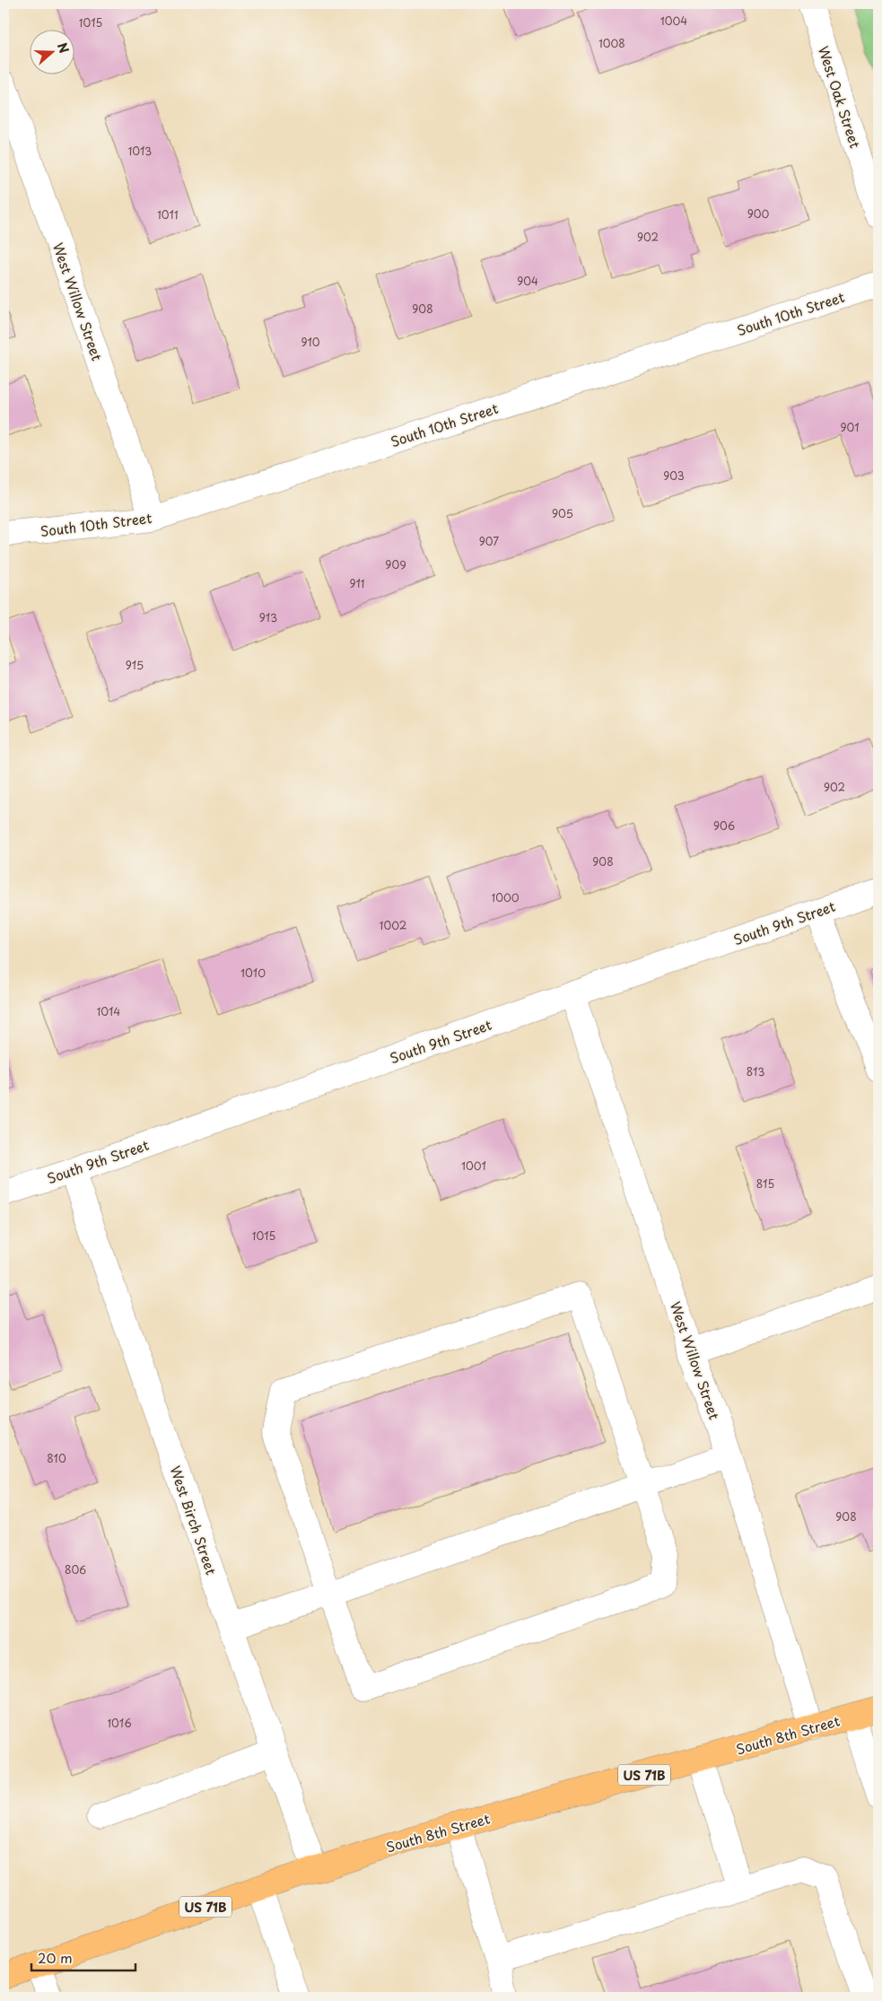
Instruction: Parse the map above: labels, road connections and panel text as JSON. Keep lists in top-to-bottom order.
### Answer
{
  "streets": {
    "main road": ["South 8th Street", "US 71B"],
    "street": [
      "West Oak Street",
      "West Willow Street",
      "South 10th Street",
      "South 9th Street",
      "West Birch Street"
    ]
  },
  "crossings": [
    ["West Willow Street", "South 10th Street"],
    ["West Willow Street", "South 9th Street"],
    ["West Willow Street", "South 8th Street"],
    ["South 9th Street", "West Birch Street"],
    ["West Birch Street", "South 8th Street"]
  ],
  "house_numbers": [
    "1004",
    "1015",
    "1008",
    "1013",
    "900",
    "1011",
    "902",
    "904",
    "908",
    "910",
    "901",
    "903",
    "905",
    "907",
    "909",
    "911",
    "913",
    "915",
    "902",
    "906",
    "908",
    "1000",
    "1002",
    "1010",
    "1014",
    "813",
    "1001",
    "815",
    "1015",
    "810",
    "908",
    "806",
    "1016"
  ],
  "scale_bar": "20 m",
  "north": "right"
}
